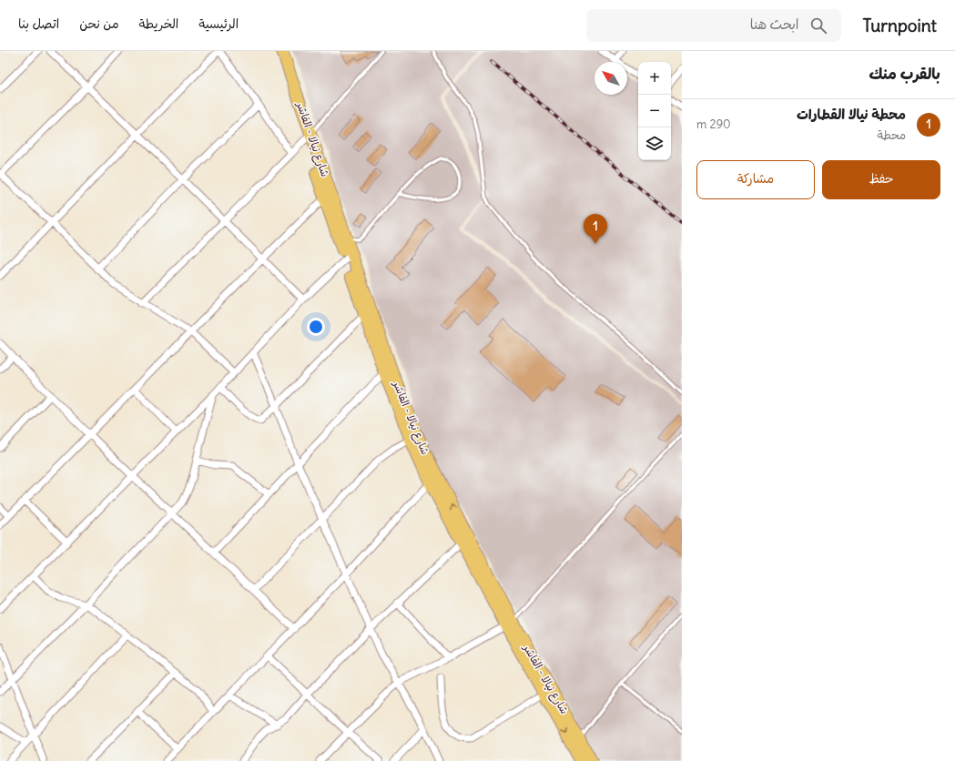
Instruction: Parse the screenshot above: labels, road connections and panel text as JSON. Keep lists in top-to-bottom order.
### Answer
{
  "streets": {
    "highway": ["شارع نيالا - الفاشر"]
  },
  "north": "top left",
  "page": {
    "header": "Turnpoint",
    "search": "ابحث هنا",
    "nav": [
      "الرئيسية",
      "الخريطة",
      "من نحن",
      "اتصل بنا"
    ],
    "heading": "بالقرب منك",
    "map_buttons": ["+", "−"],
    "list": [
      {
        "mark": "1",
        "name": "محطة نيالا القطارات",
        "note": "محطة",
        "value": "290 m"
      }
    ],
    "buttons": ["حفظ", "مشاركة"],
    "pins": "1"
  }
}
